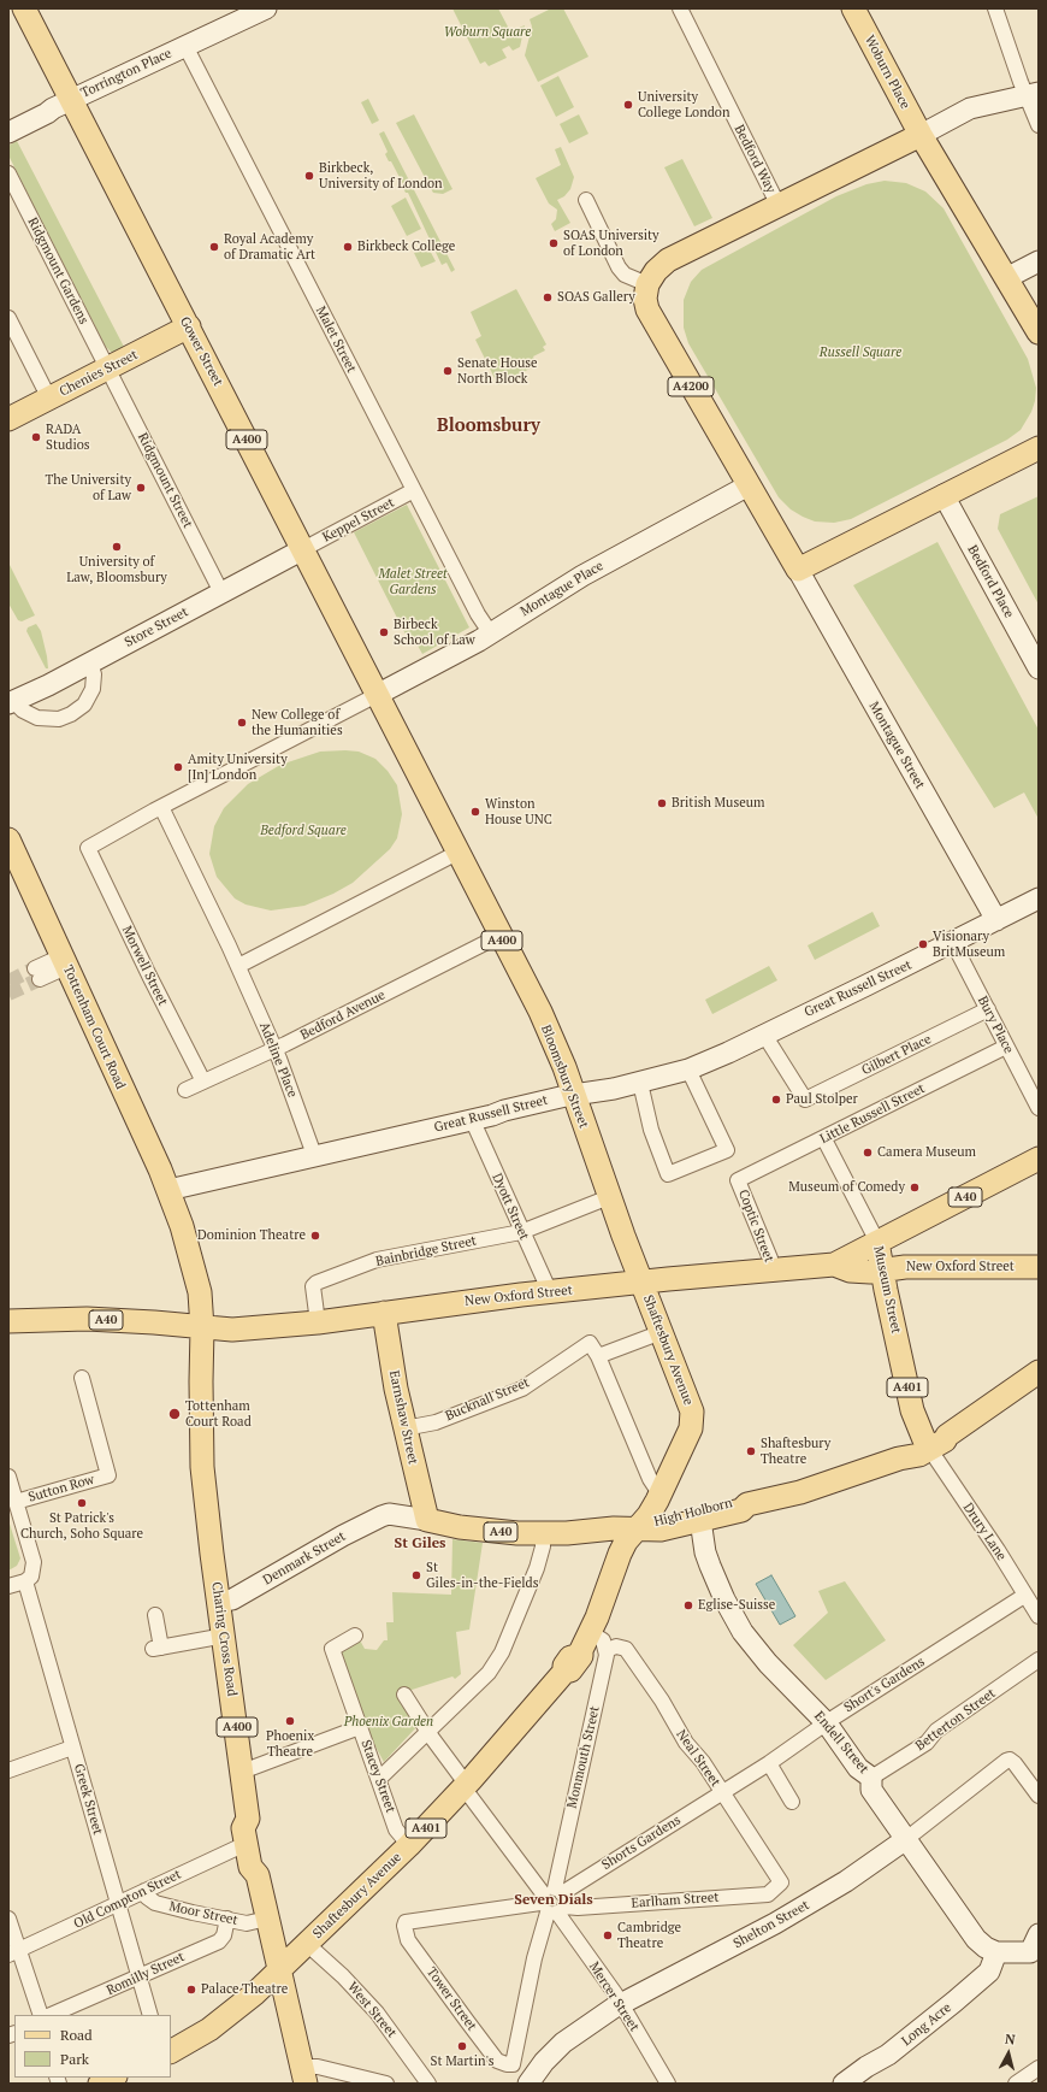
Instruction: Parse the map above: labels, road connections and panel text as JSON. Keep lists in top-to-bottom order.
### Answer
{
  "streets": {
    "main road": [
      "Woburn Place",
      "Gower Street",
      "Chenies Street",
      "A4200",
      "A400",
      "Tottenham Court Road",
      "Bloomsbury Street",
      "A40",
      "New Oxford Street",
      "Museum Street",
      "Shaftesbury Avenue",
      "A401",
      "Earnshaw Street",
      "High Holborn",
      "Charing Cross Road"
    ],
    "street": [
      "Torrington Place",
      "Bedford Way",
      "Ridgmount Gardens",
      "Malet Street",
      "Ridgmount Street",
      "Keppel Street",
      "Bedford Place",
      "Montague Place",
      "Store Street",
      "Montague Street",
      "Morwell Street",
      "Great Russell Street",
      "Bedford Avenue",
      "Bury Place",
      "Gilbert Place",
      "Adeline Place",
      "Little Russell Street",
      "Dyott Street",
      "Coptic Street",
      "Bainbridge Street",
      "Bucknall Street",
      "Sutton Row",
      "Drury Lane",
      "Denmark Street",
      "Short's Gardens",
      "Betterton Street",
      "Endell Street",
      "Monmouth Street",
      "Neal Street",
      "Stacey Street",
      "Greek Street",
      "Shorts Gardens",
      "Old Compton Street",
      "Earlham Street",
      "Moor Street",
      "Shelton Street",
      "Romilly Street",
      "Mercer Street",
      "Tower Street",
      "West Street",
      "Long Acre"
    ]
  },
  "crossings": [
    ["Torrington Place", "Malet Street"],
    ["Torrington Place", "Gower Street"],
    ["Ridgmount Gardens", "Chenies Street"],
    ["Ridgmount Gardens", "Ridgmount Street"],
    ["Malet Street", "Keppel Street"],
    ["Malet Street", "Montague Place"],
    ["Gower Street", "Chenies Street"],
    ["Gower Street", "A400"],
    ["Gower Street", "Keppel Street"],
    ["Gower Street", "Montague Place"],
    ["Gower Street", "Store Street"],
    ["Chenies Street", "Ridgmount Street"],
    ["A4200", "Montague Place"],
    ["A4200", "Montague Street"],
    ["A400", "Montague Place"],
    ["A400", "Bloomsbury Street"],
    ["A400", "Charing Cross Road"],
    ["Ridgmount Street", "Store Street"],
    ["Keppel Street", "Store Street"],
    ["Montague Street", "Great Russell Street"],
    ["Morwell Street", "Bedford Avenue"],
    ["Great Russell Street", "Bury Place"],
    ["Great Russell Street", "Tottenham Court Road"],
    ["Great Russell Street", "Gilbert Place"],
    ["Great Russell Street", "Adeline Place"],
    ["Great Russell Street", "Bloomsbury Street"],
    ["Great Russell Street", "Dyott Street"],
    ["Bedford Avenue", "Adeline Place"],
    ["Bedford Avenue", "Bloomsbury Street"],
    ["Bury Place", "Gilbert Place"],
    ["Bury Place", "Little Russell Street"],
    ["Tottenham Court Road", "A40"],
    ["Tottenham Court Road", "New Oxford Street"],
    ["Tottenham Court Road", "Charing Cross Road"],
    ["Bloomsbury Street", "New Oxford Street"],
    ["Bloomsbury Street", "Shaftesbury Avenue"],
    ["Little Russell Street", "Coptic Street"],
    ["Little Russell Street", "Museum Street"],
    ["A40", "New Oxford Street"],
    ["A40", "Museum Street"],
    ["A40", "Shaftesbury Avenue"],
    ["A40", "Earnshaw Street"],
    ["A40", "High Holborn"],
    ["A40", "Denmark Street"],
    ["A40", "Charing Cross Road"],
    ["Dyott Street", "Bainbridge Street"],
    ["Dyott Street", "New Oxford Street"],
    ["Coptic Street", "New Oxford Street"],
    ["Bainbridge Street", "New Oxford Street"],
    ["New Oxford Street", "Museum Street"],
    ["New Oxford Street", "Shaftesbury Avenue"],
    ["New Oxford Street", "Earnshaw Street"],
    ["New Oxford Street", "Charing Cross Road"],
    ["Museum Street", "High Holborn"],
    ["Museum Street", "Drury Lane"],
    ["Shaftesbury Avenue", "High Holborn"],
    ["Shaftesbury Avenue", "Charing Cross Road"],
    ["Shaftesbury Avenue", "Stacey Street"],
    ["Shaftesbury Avenue", "Mercer Street"],
    ["Shaftesbury Avenue", "West Street"],
    ["Bucknall Street", "Earnshaw Street"],
    ["Earnshaw Street", "Denmark Street"],
    ["High Holborn", "Drury Lane"],
    ["High Holborn", "Endell Street"],
    ["Drury Lane", "Short's Gardens"],
    ["Denmark Street", "Charing Cross Road"],
    ["Charing Cross Road", "Old Compton Street"],
    ["Charing Cross Road", "Moor Street"],
    ["Short's Gardens", "Endell Street"],
    ["Short's Gardens", "Neal Street"],
    ["Short's Gardens", "Shorts Gardens"],
    ["Betterton Street", "Endell Street"],
    ["Endell Street", "Shelton Street"],
    ["Endell Street", "Long Acre"],
    ["Monmouth Street", "Neal Street"],
    ["Monmouth Street", "Shorts Gardens"],
    ["Monmouth Street", "Earlham Street"],
    ["Monmouth Street", "Mercer Street"],
    ["Monmouth Street", "Tower Street"],
    ["Neal Street", "Shorts Gardens"],
    ["Neal Street", "Earlham Street"],
    ["Greek Street", "Old Compton Street"],
    ["Greek Street", "Romilly Street"],
    ["Shorts Gardens", "Earlham Street"],
    ["Shorts Gardens", "Mercer Street"],
    ["Old Compton Street", "Moor Street"],
    ["Earlham Street", "Mercer Street"],
    ["Earlham Street", "Tower Street"],
    ["Moor Street", "Romilly Street"],
    ["Shelton Street", "Mercer Street"]
  ],
  "districts": ["Bloomsbury", "St Giles", "Seven Dials"],
  "parks": [
    "Woburn Square",
    "Russell Square",
    "Malet Street Gardens",
    "Bedford Square",
    "Phoenix Garden"
  ],
  "places": [
    "University College London",
    "Birkbeck, University of London",
    "SOAS University of London",
    "Royal Academy of Dramatic Art",
    "Birkbeck College",
    "SOAS Gallery",
    "Senate House North Block",
    "RADA Studios",
    "The University of Law",
    "University of Law, Bloomsbury",
    "Birbeck School of Law",
    "New College of the Humanities",
    "Amity University [In] London",
    "British Museum",
    "Winston House UNC",
    "Visionary BritMuseum",
    "Paul Stolper",
    "Camera Museum",
    "Museum of Comedy",
    "Dominion Theatre",
    "Tottenham Court Road",
    "Shaftesbury Theatre",
    "St Patrick's Church, Soho Square",
    "St Giles-in-the-Fields",
    "Eglise-Suisse",
    "Phoenix Theatre",
    "Cambridge Theatre",
    "Palace Theatre",
    "St Martin's"
  ],
  "legend": ["Road", "Park"],
  "north": "top"
}
